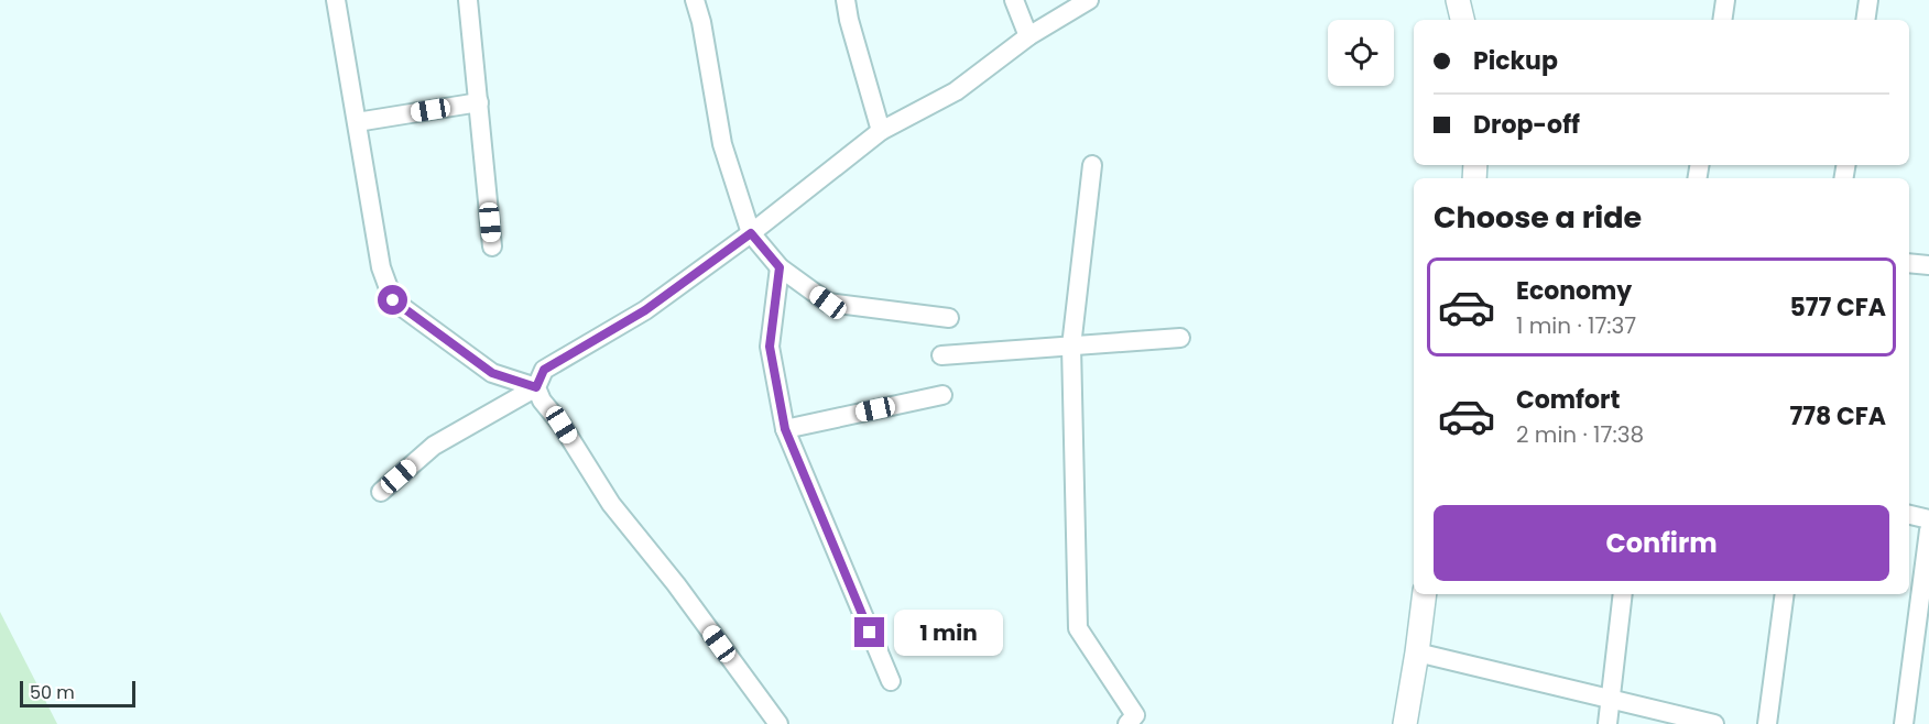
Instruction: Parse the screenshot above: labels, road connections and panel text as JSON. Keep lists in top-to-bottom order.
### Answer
{
  "scale_bar": "50 m",
  "page": {
    "banner": ["Pickup", "Drop-off"],
    "heading": "Choose a ride",
    "list": [
      {
        "name": "Economy",
        "note": "1 min · 17:37",
        "value": "577 CFA"
      },
      {
        "name": "Comfort",
        "note": "2 min · 17:38",
        "value": "778 CFA"
      }
    ],
    "buttons": "Confirm",
    "bubble": "1 min",
    "scale": "50 m"
  }
}
